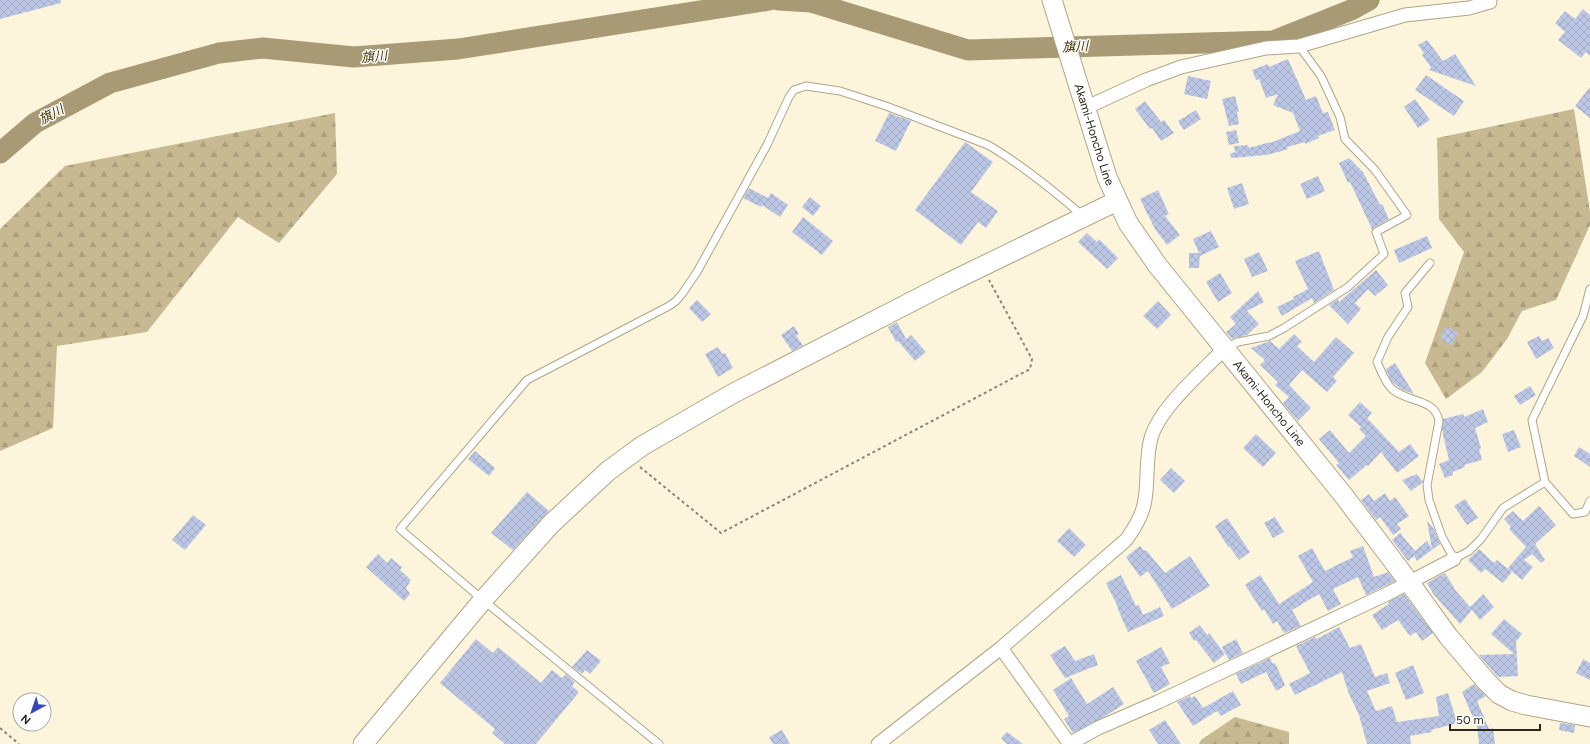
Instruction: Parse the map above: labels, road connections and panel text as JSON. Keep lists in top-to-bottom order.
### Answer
{
  "streets": {
    "street": ["Akami-Honcho Line"]
  },
  "water": ["旗川"],
  "scale_bar": "50 m",
  "north": "bottom left"
}
